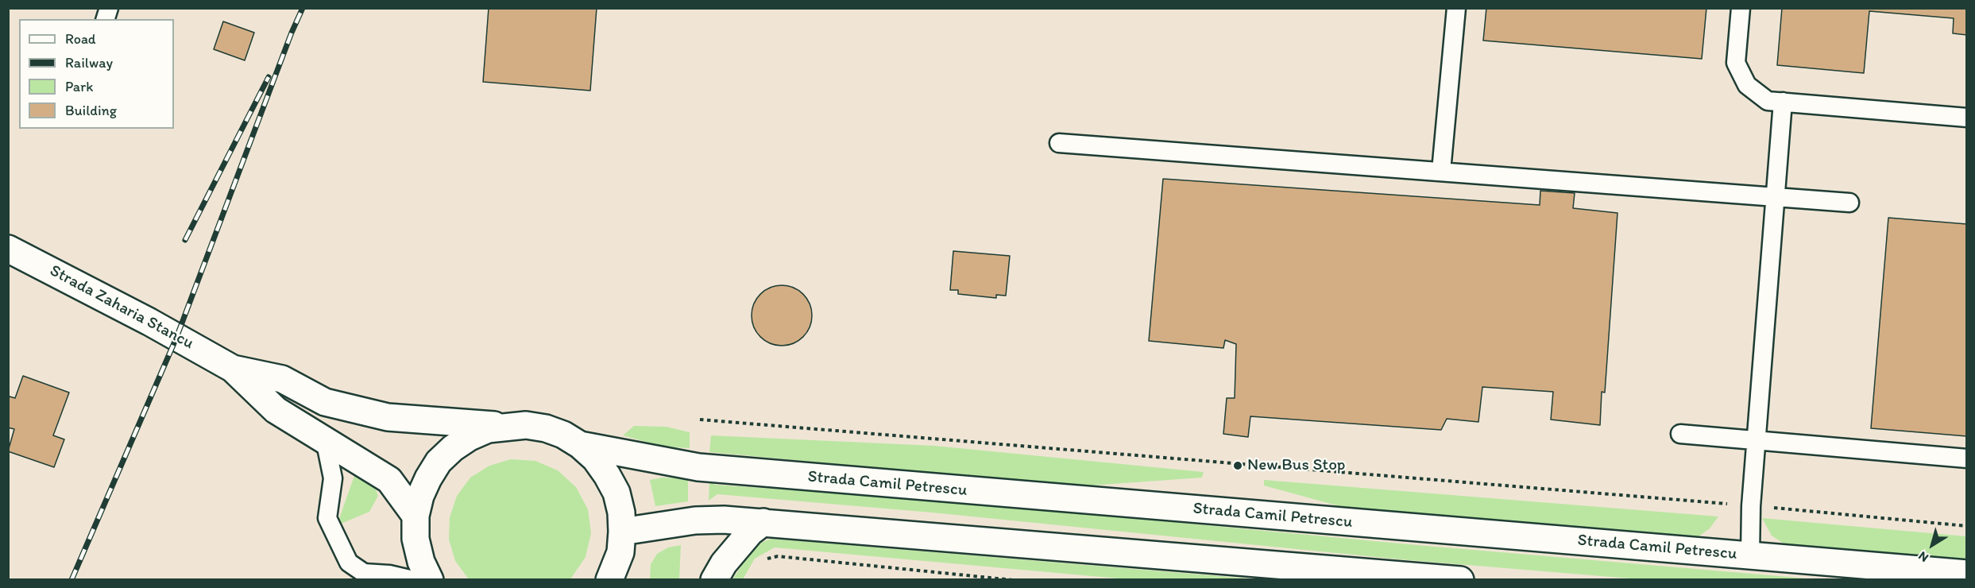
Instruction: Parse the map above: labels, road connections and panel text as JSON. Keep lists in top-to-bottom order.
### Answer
{
  "streets": {
    "street": ["Strada Zaharia Stancu", "Strada Camil Petrescu"]
  },
  "places": ["New Bus Stop"],
  "legend": [
    "Road",
    "Railway",
    "Park",
    "Building"
  ],
  "north": "bottom left"
}
